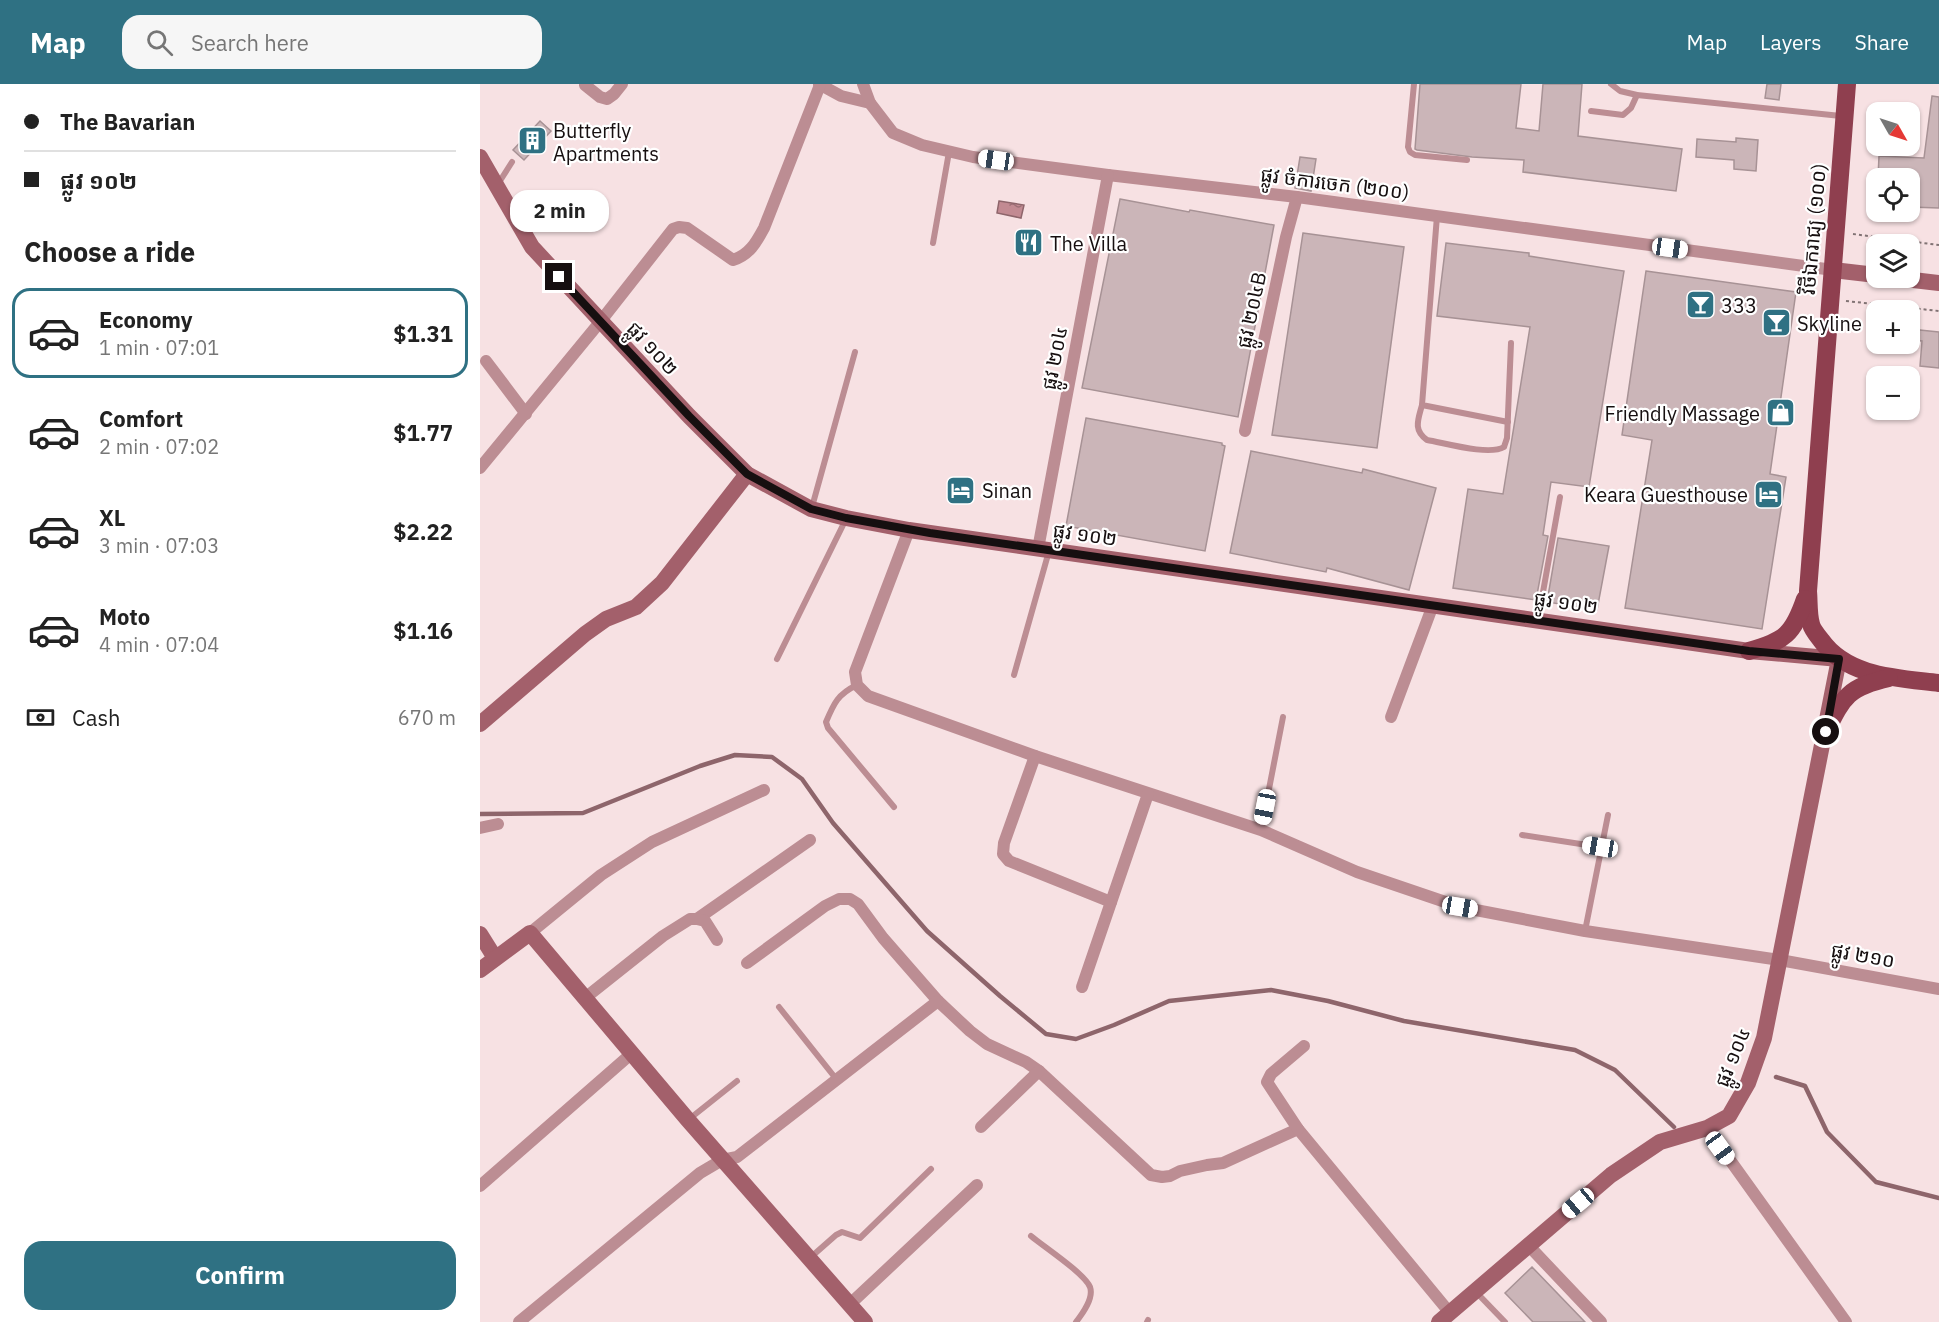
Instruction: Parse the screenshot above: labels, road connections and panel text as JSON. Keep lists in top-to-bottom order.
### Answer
{
  "streets": {
    "main road": ["វិថីឯករាជ្យ (១០០)"],
    "street": [
      "ផ្លូវ ចំការចេក (២០០)",
      "ផ្លូវ ២០៤B",
      "ផ្លូវ ១០២",
      "ផ្លូវ ២០៤",
      "ផ្លូវ ២១០",
      "ផ្លូវ ១០៤"
    ]
  },
  "crossings": [
    ["ផ្លូវ ចំការចេក (២០០)", "វិថីឯករាជ្យ (១០០)"],
    ["ផ្លូវ ចំការចេក (២០០)", "ផ្លូវ ២០៤B"],
    ["ផ្លូវ ចំការចេក (២០០)", "ផ្លូវ ២០៤"],
    ["វិថីឯករាជ្យ (១០០)", "ផ្លូវ ១០២"],
    ["វិថីឯករាជ្យ (១០០)", "ផ្លូវ ១០៤"],
    ["ផ្លូវ ១០២", "ផ្លូវ ២០៤"],
    ["ផ្លូវ ១០២", "ផ្លូវ ១០៤"],
    ["ផ្លូវ ២១០", "ផ្លូវ ១០៤"]
  ],
  "places": {
    "building": ["Butterfly Apartments"],
    "restaurant": ["The Villa"],
    "bar": ["333", "Skyline"],
    "shop": ["Friendly Massage"],
    "hotel": ["Sinan", "Keara Guesthouse"]
  },
  "north": "bottom right",
  "page": {
    "header": "Map",
    "search": "Search here",
    "nav": ["Map", "Layers", "Share"],
    "banner": ["The Bavarian", "ផ្លូវ ១០២"],
    "map_buttons": ["+", "−"],
    "bubble": "2 min",
    "heading": "Choose a ride",
    "list": [
      {
        "name": "Economy",
        "note": "1 min · 07:01",
        "value": "$1.31"
      },
      {
        "name": "Comfort",
        "note": "2 min · 07:02",
        "value": "$1.77"
      },
      {
        "name": "XL",
        "note": "3 min · 07:03",
        "value": "$2.22"
      },
      {
        "name": "Moto",
        "note": "4 min · 07:04",
        "value": "$1.16"
      }
    ],
    "pay": ["Cash", "670 m"],
    "buttons": "Confirm"
  }
}
